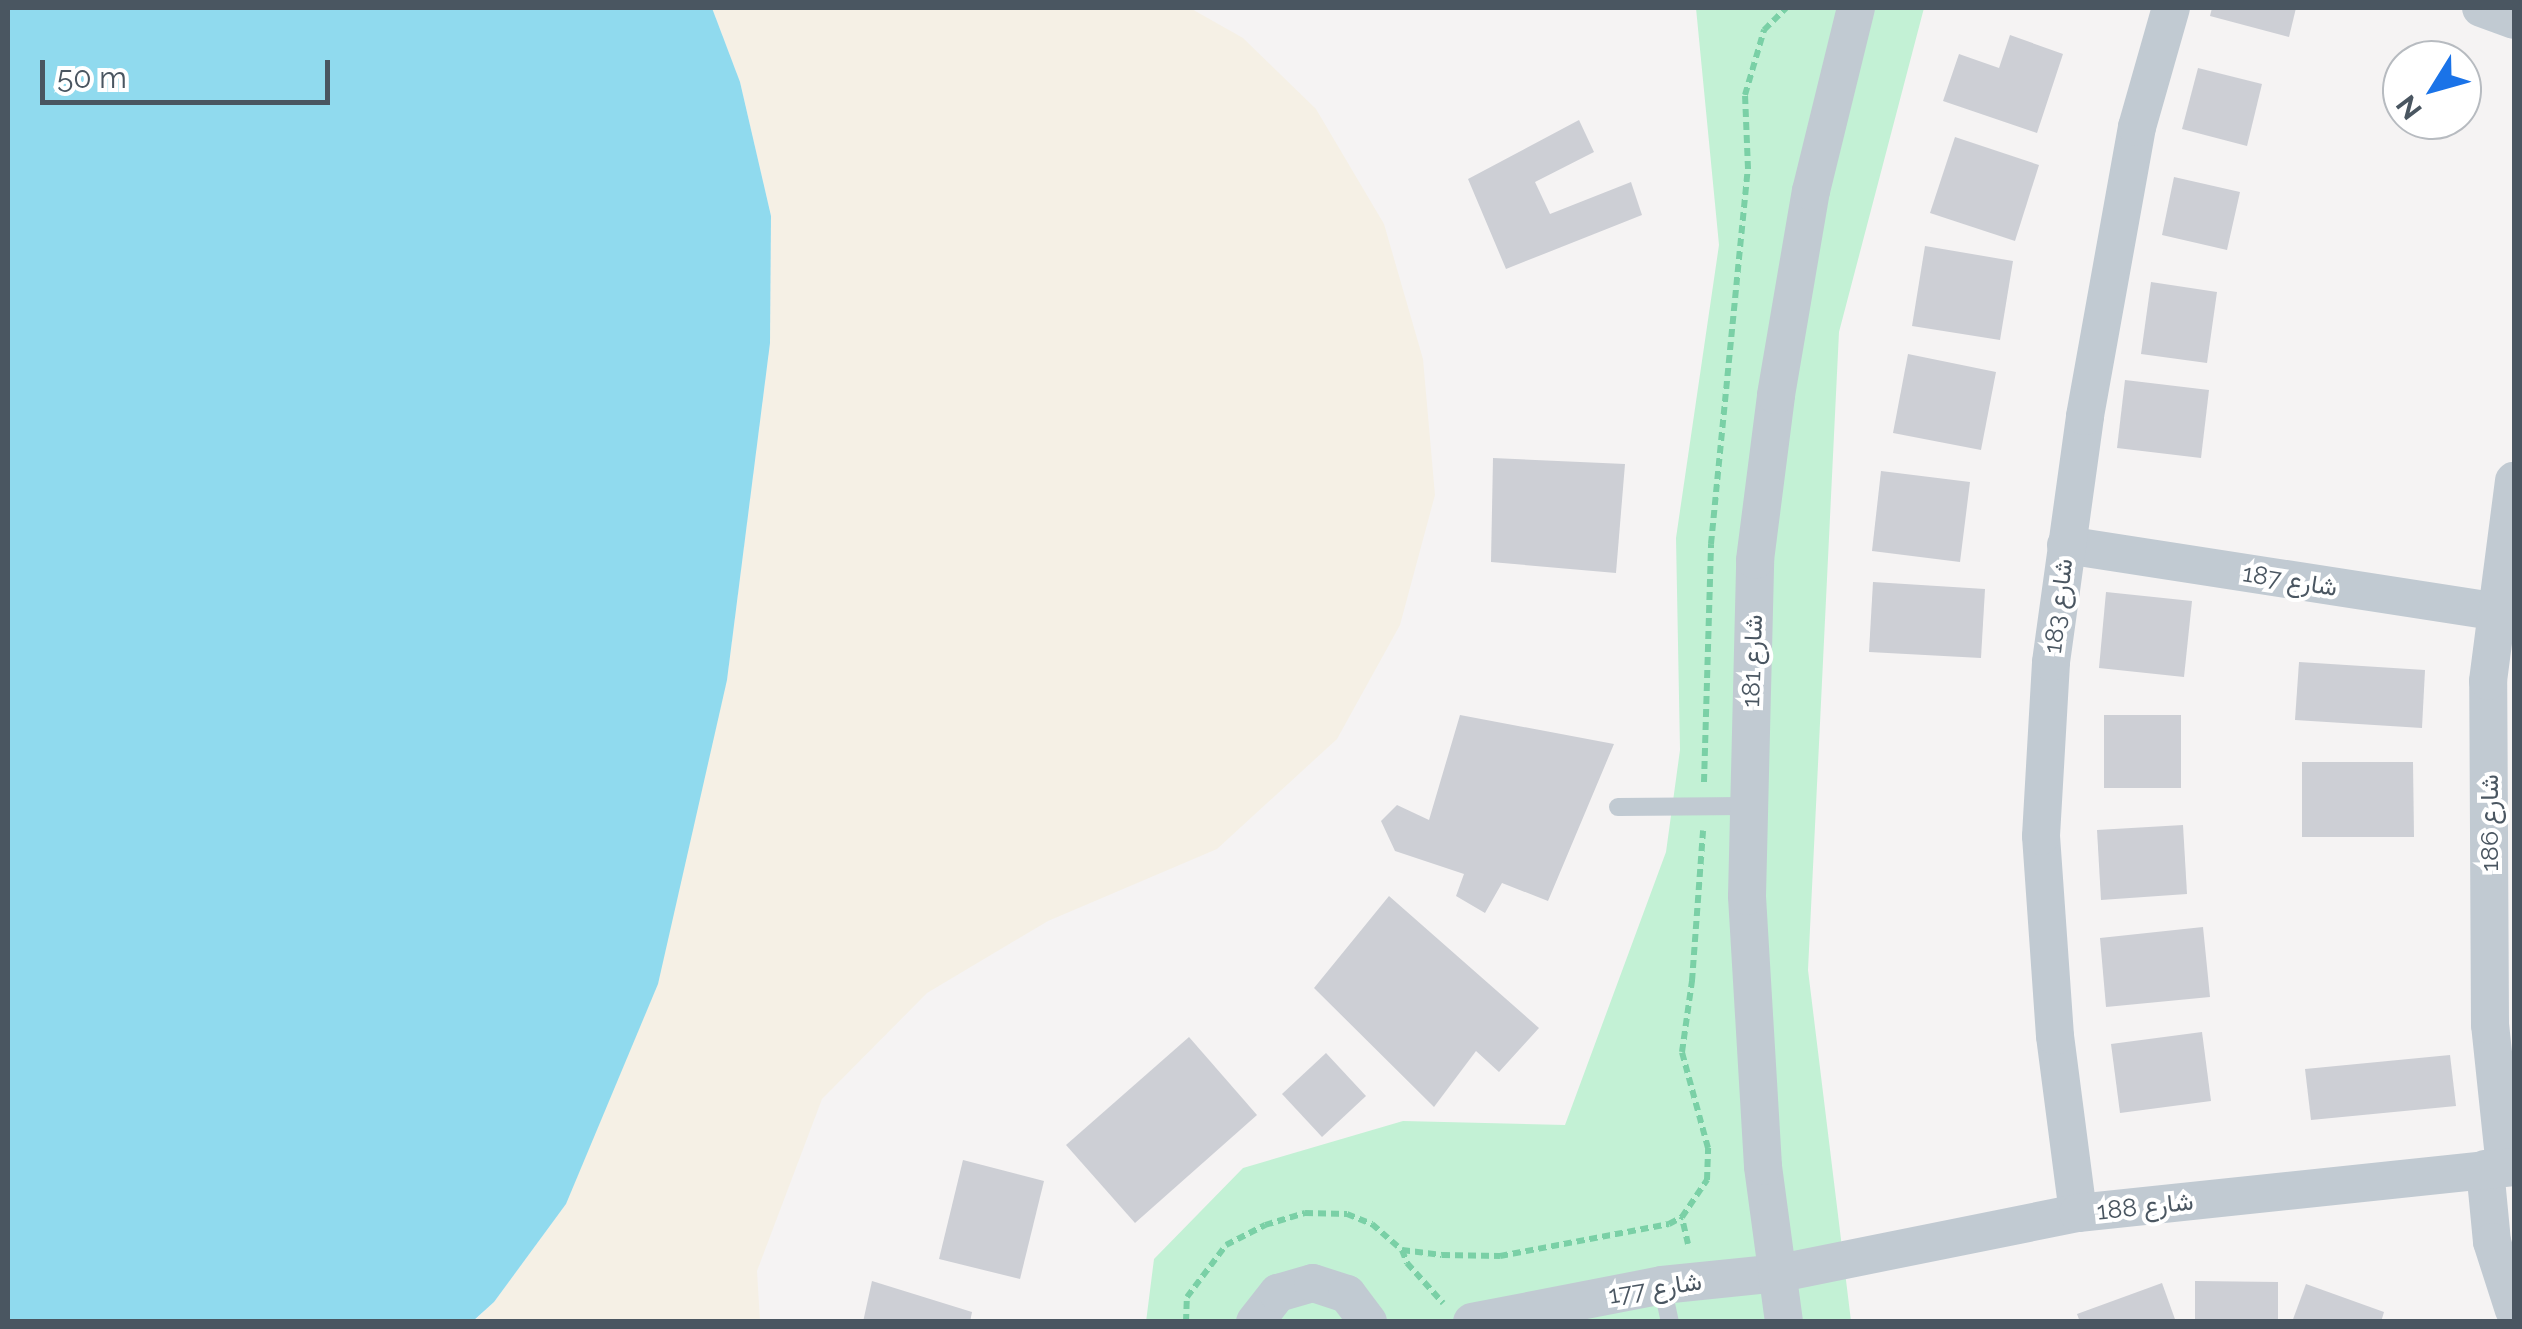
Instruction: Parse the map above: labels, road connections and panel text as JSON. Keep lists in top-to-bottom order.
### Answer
{
  "streets": {
    "street": [
      "شارع 187",
      "شارع 183",
      "شارع 181",
      "شارع 186",
      "شارع 188",
      "شارع 177"
    ]
  },
  "crossings": [
    ["شارع 187", "شارع 183"],
    ["شارع 187", "شارع 186"],
    ["شارع 183", "شارع 188"],
    ["شارع 181", "شارع 188"],
    ["شارع 181", "شارع 177"],
    ["شارع 186", "شارع 188"],
    ["شارع 188", "شارع 177"]
  ],
  "scale_bar": "50 m",
  "north": "bottom left"
}
